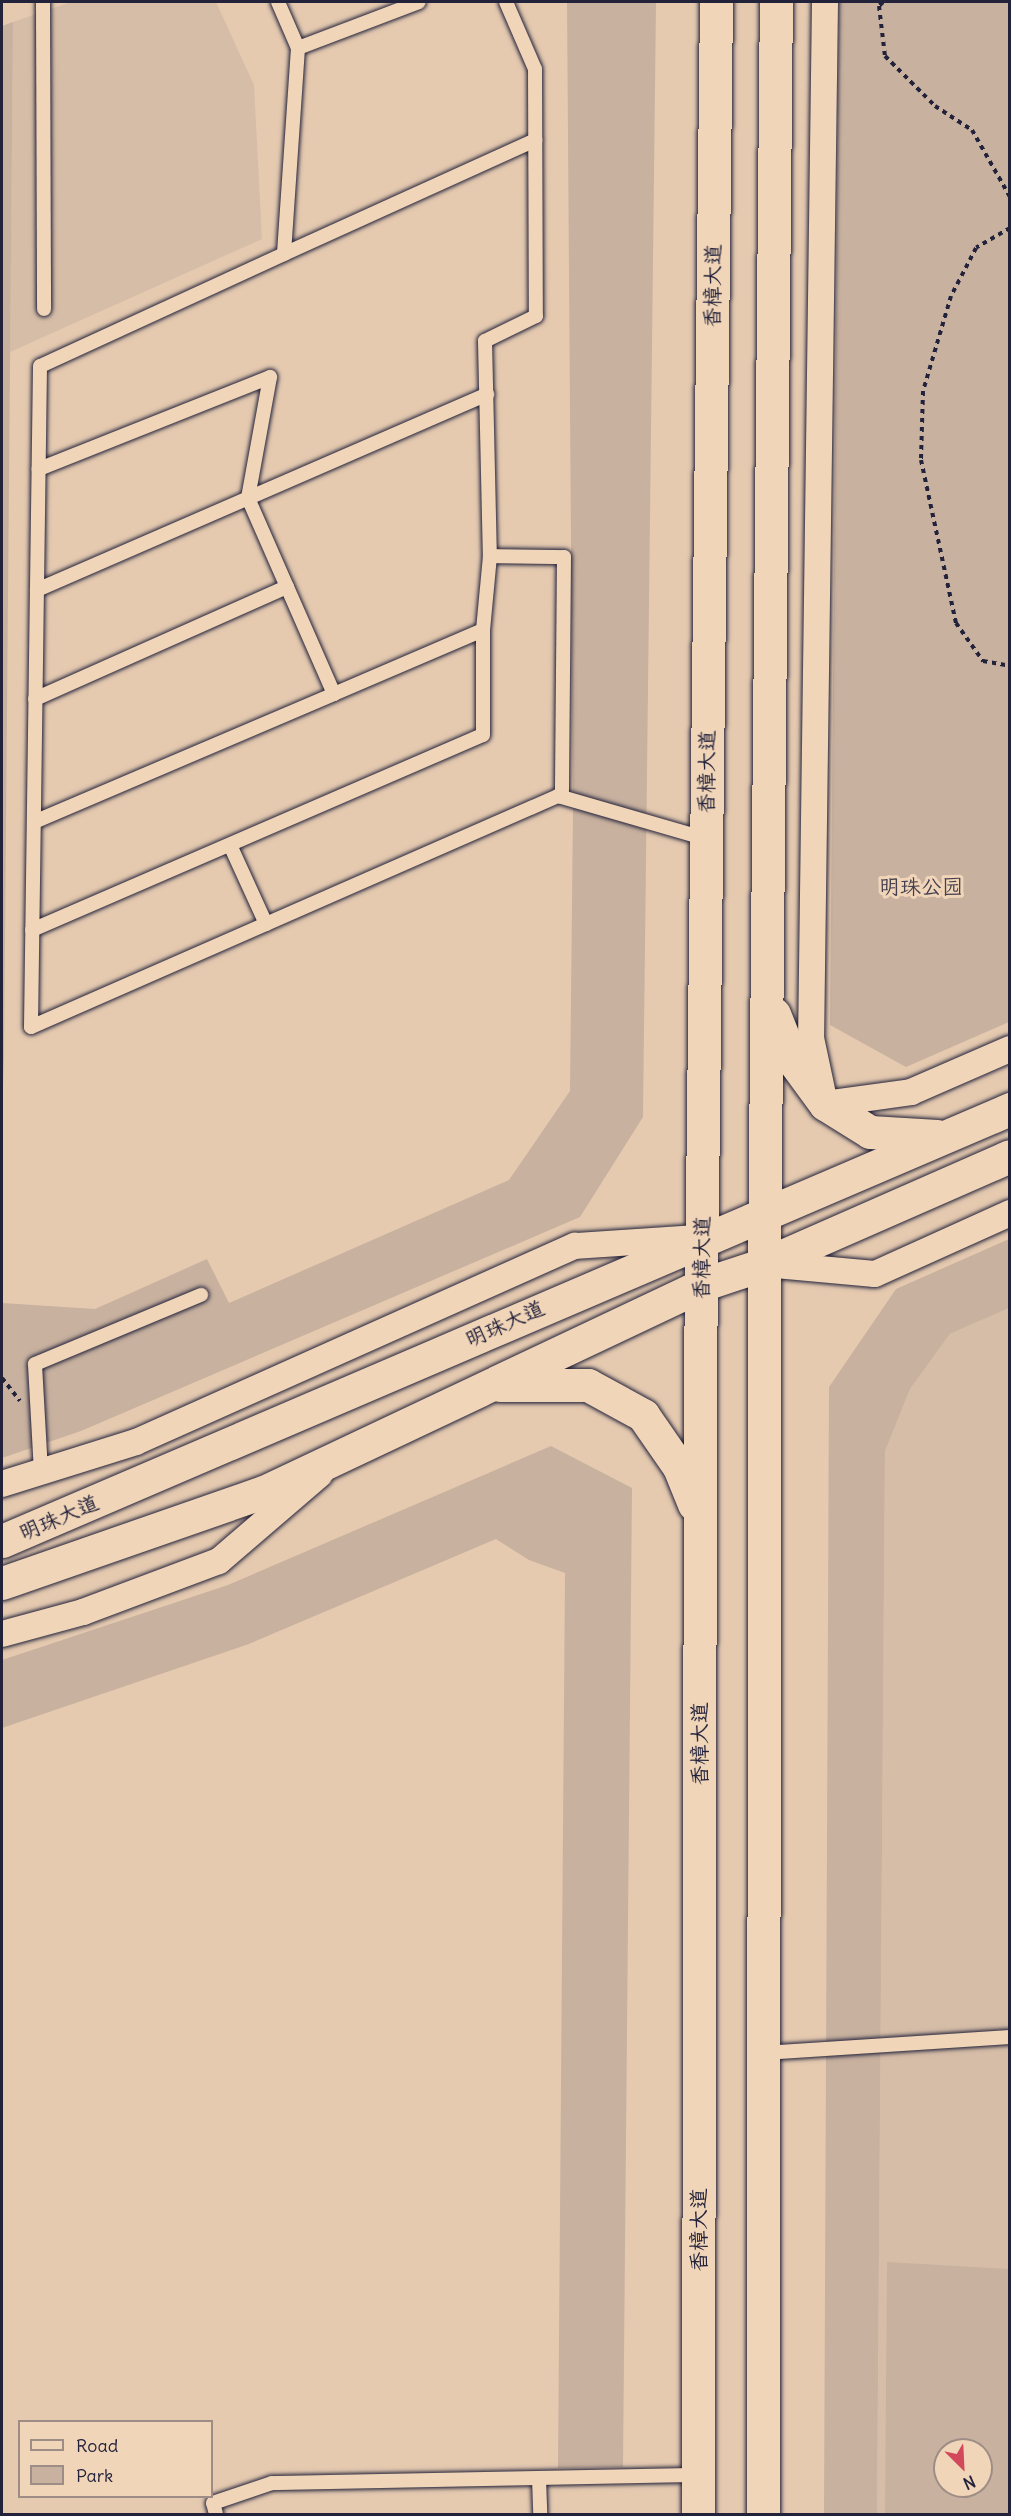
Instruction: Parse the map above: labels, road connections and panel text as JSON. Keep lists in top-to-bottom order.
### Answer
{
  "streets": {
    "main road": ["香樟大道", "明珠大道"]
  },
  "crossings": [
    ["香樟大道", "明珠大道"]
  ],
  "parks": ["明珠公园"],
  "legend": ["Road", "Park"],
  "north": "bottom right"
}
